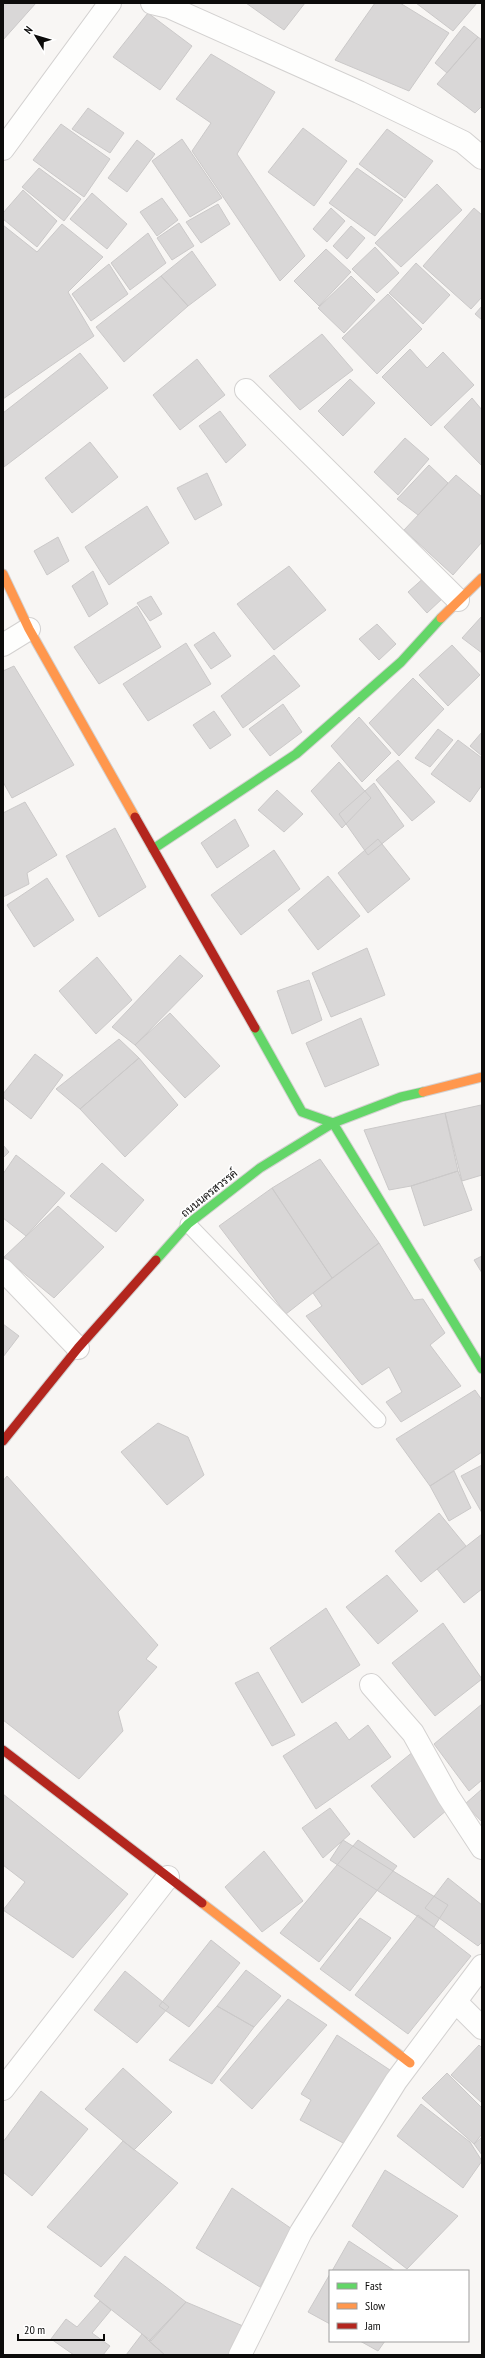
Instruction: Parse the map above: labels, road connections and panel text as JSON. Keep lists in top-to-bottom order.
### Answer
{
  "streets": {
    "street": ["ถนนนครสวรรค์"]
  },
  "legend": ["Fast", "Slow", "Jam"],
  "scale_bar": "20 m",
  "north": "top left"
}
